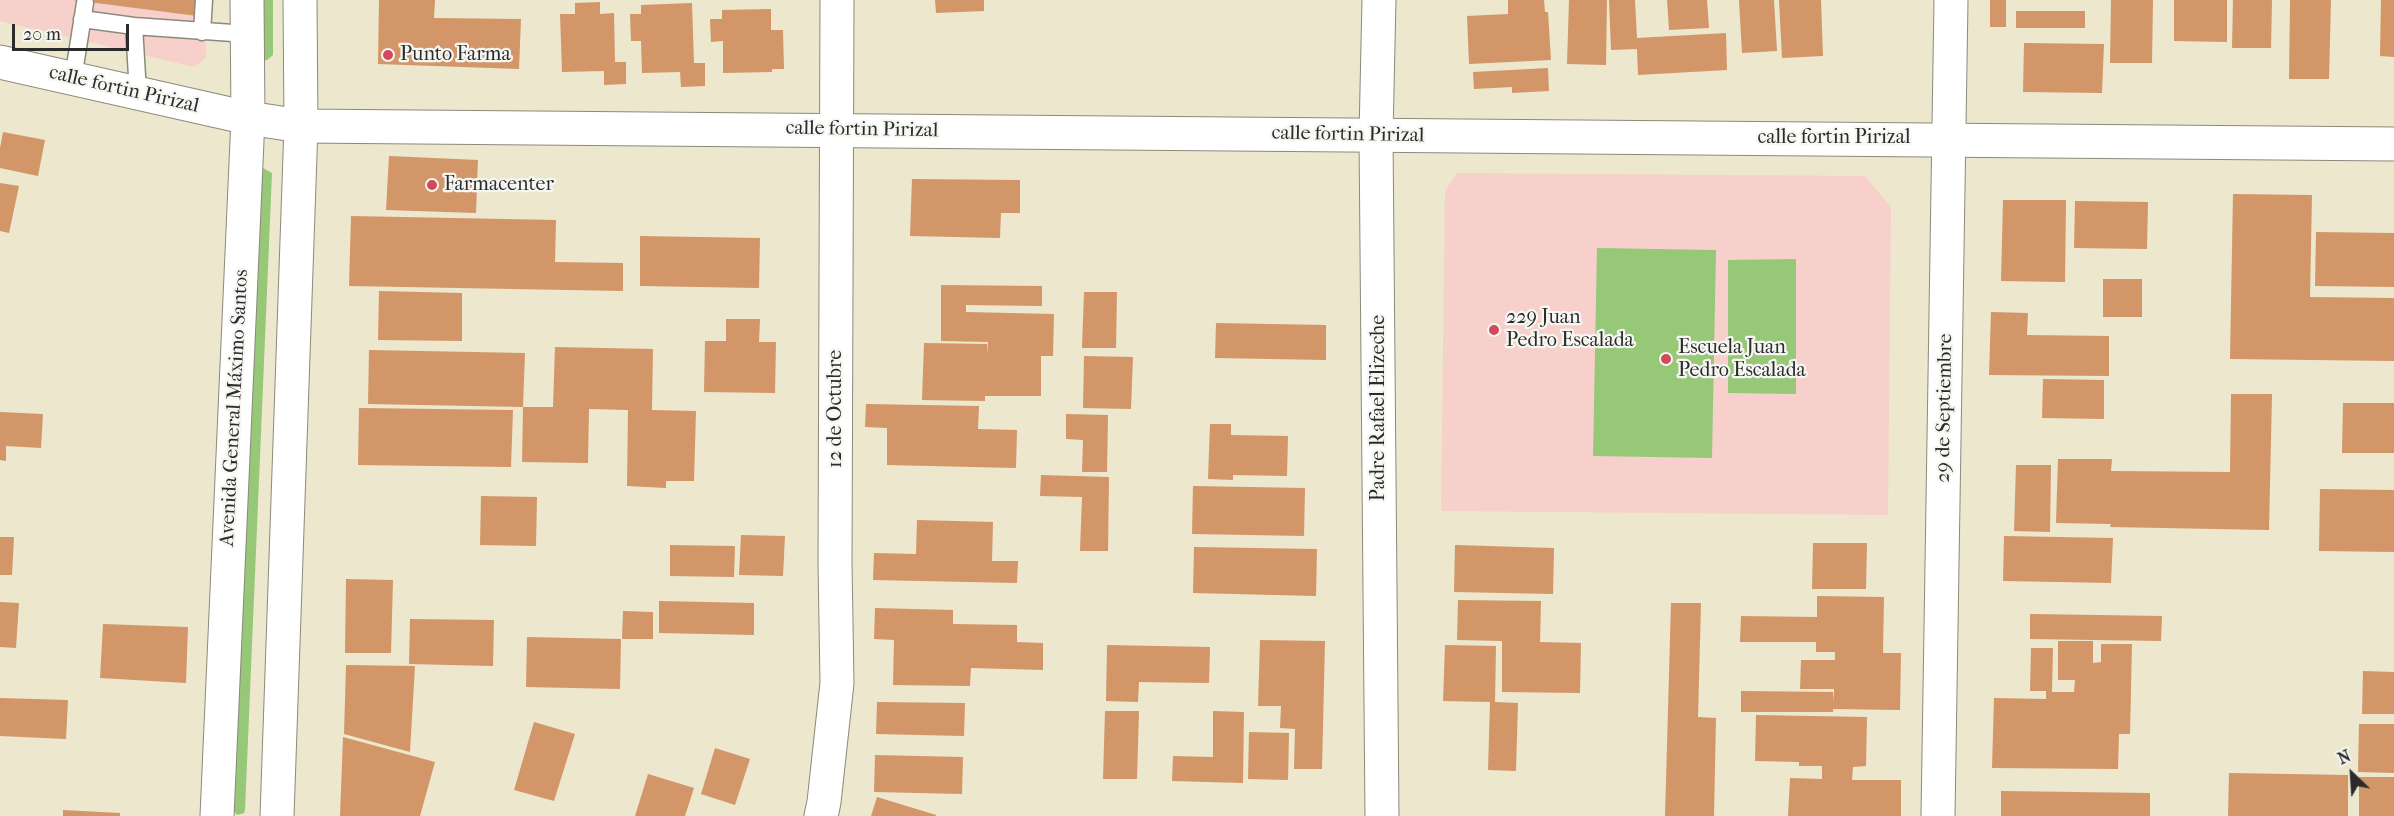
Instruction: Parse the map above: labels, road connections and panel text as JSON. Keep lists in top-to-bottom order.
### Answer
{
  "streets": {
    "street": [
      "calle fortin Pirizal",
      "Avenida General Máximo Santos",
      "Padre Rafael Elizeche",
      "29 de Septiembre",
      "12 de Octubre"
    ]
  },
  "crossings": [
    ["calle fortin Pirizal", "Avenida General Máximo Santos"],
    ["calle fortin Pirizal", "Padre Rafael Elizeche"],
    ["calle fortin Pirizal", "29 de Septiembre"],
    ["calle fortin Pirizal", "12 de Octubre"]
  ],
  "places": [
    "Punto Farma",
    "Farmacenter",
    "229 Juan Pedro Escalada",
    "Escuela Juan Pedro Escalada"
  ],
  "scale_bar": "20 m",
  "north": "top left"
}
